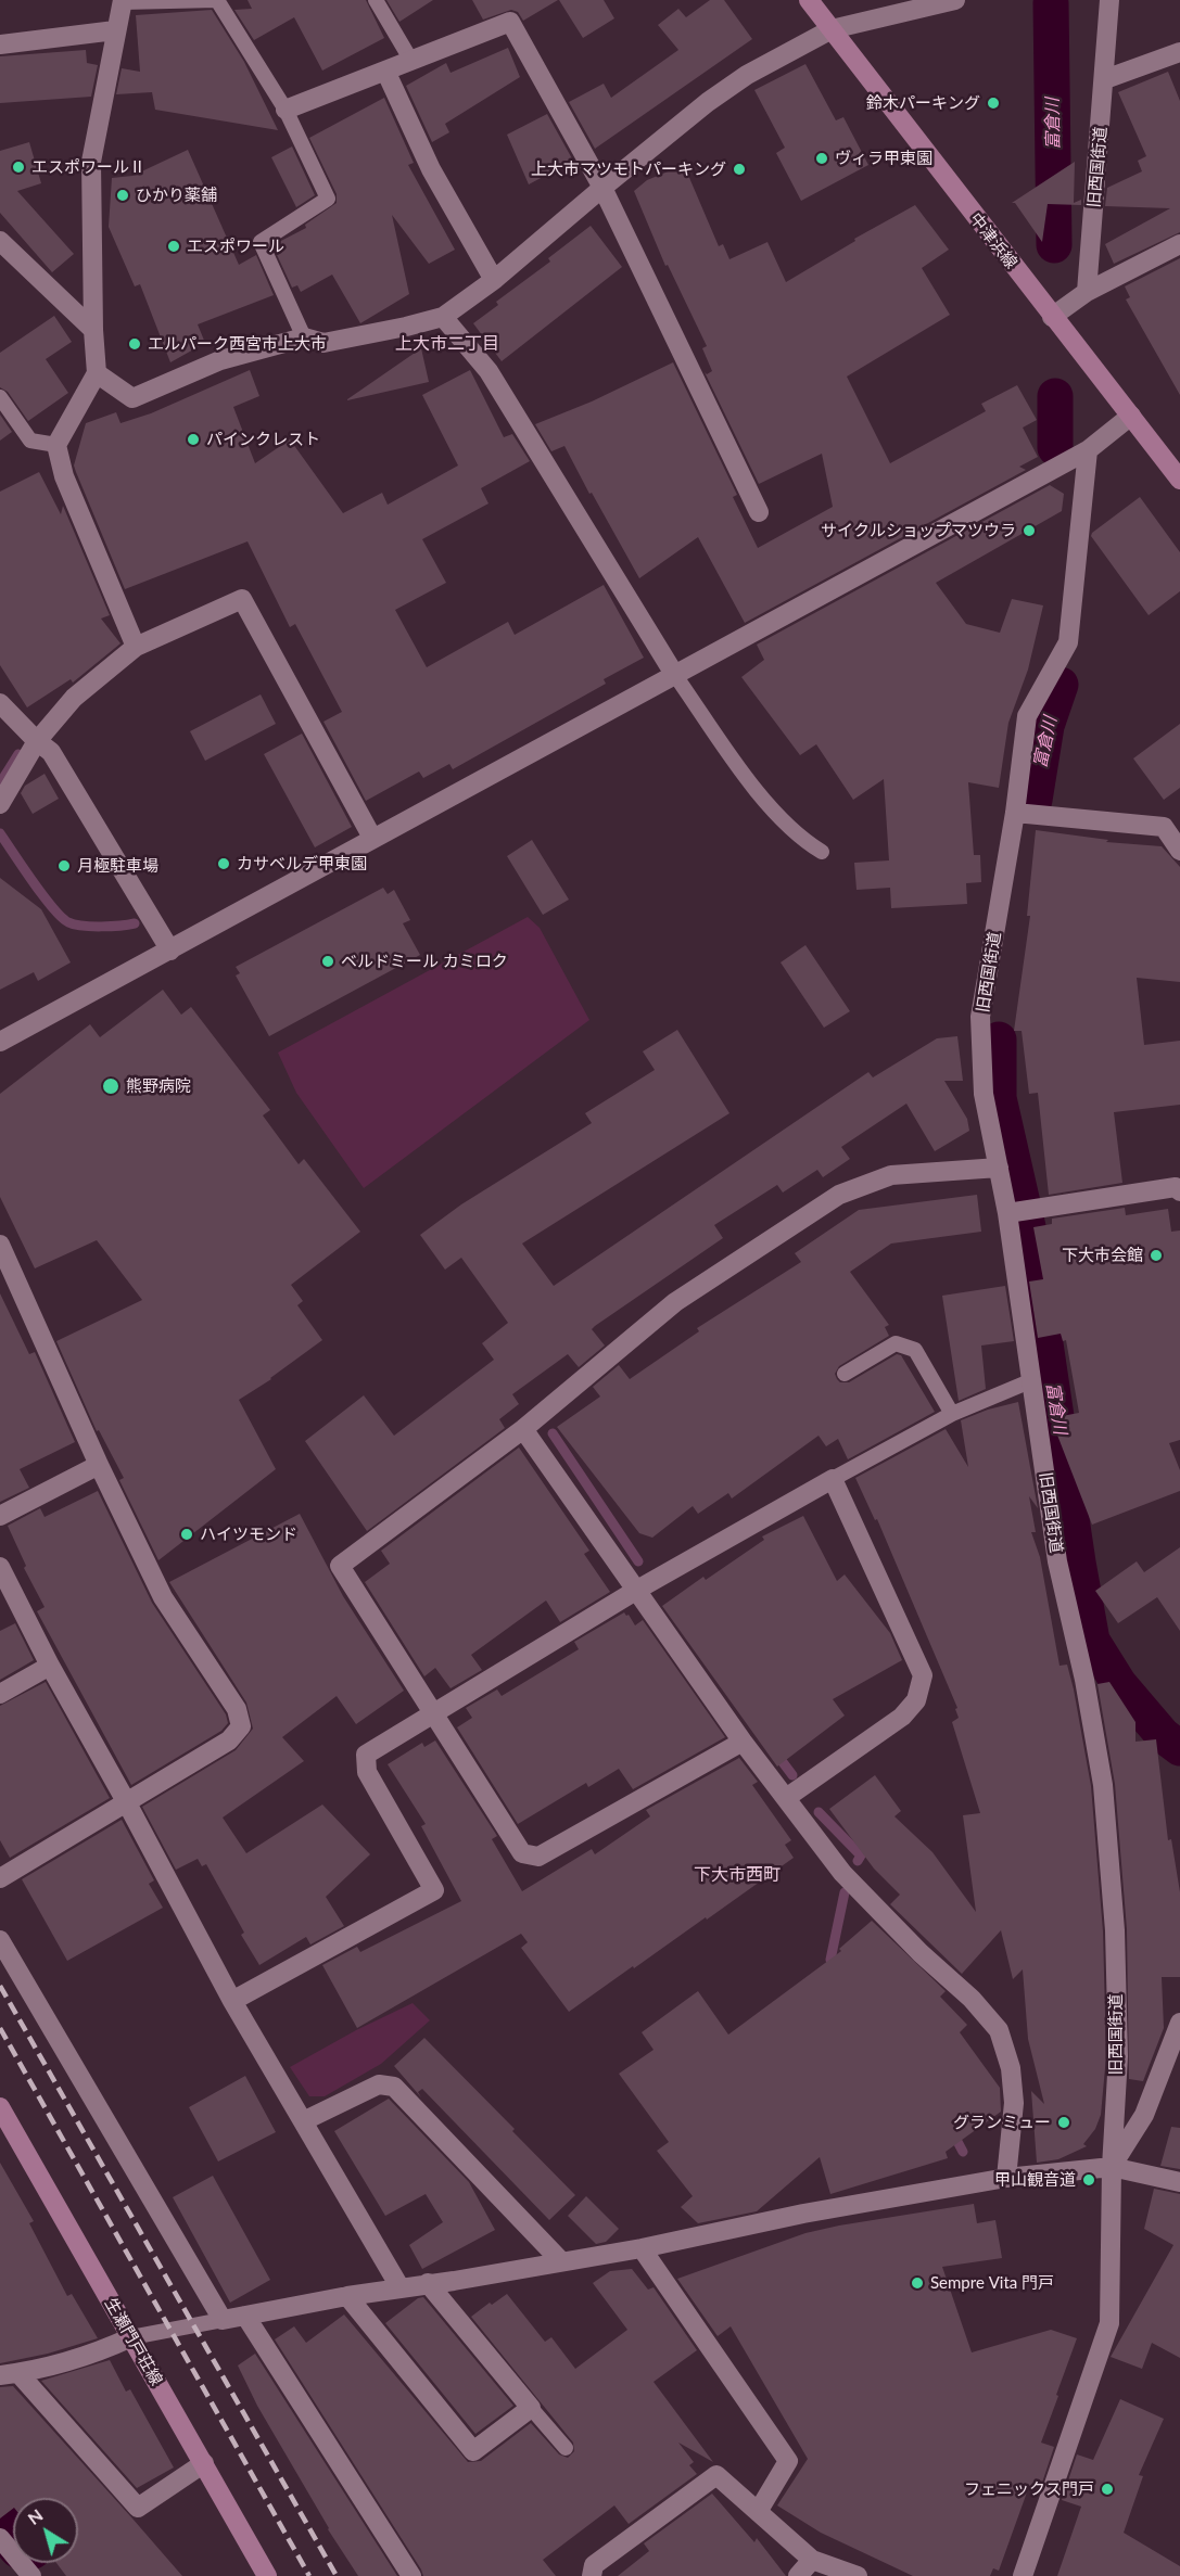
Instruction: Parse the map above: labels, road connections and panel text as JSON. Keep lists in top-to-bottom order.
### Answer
{
  "streets": {
    "street": ["旧西国街道", "中津浜線", "生瀬門戸荘線"]
  },
  "districts": ["上大市二丁目", "下大市西町"],
  "water": ["富倉川"],
  "places": [
    "鈴木パーキング",
    "ヴィラ甲東園",
    "エスポワールⅡ",
    "上大市マツモトパーキング",
    "ひかり薬舗",
    "エスポワール",
    "エルパーク西宮市上大市",
    "パインクレスト",
    "サイクルショップマツウラ",
    "カサベルデ甲東園",
    "月極駐車場",
    "ベルドミール カミロク",
    "熊野病院",
    "下大市会館",
    "ハイツモンド",
    "グランミュー",
    "甲山観音道",
    "Sempre Vita 門戸",
    "フェニックス門戸"
  ],
  "north": "top left"
}
